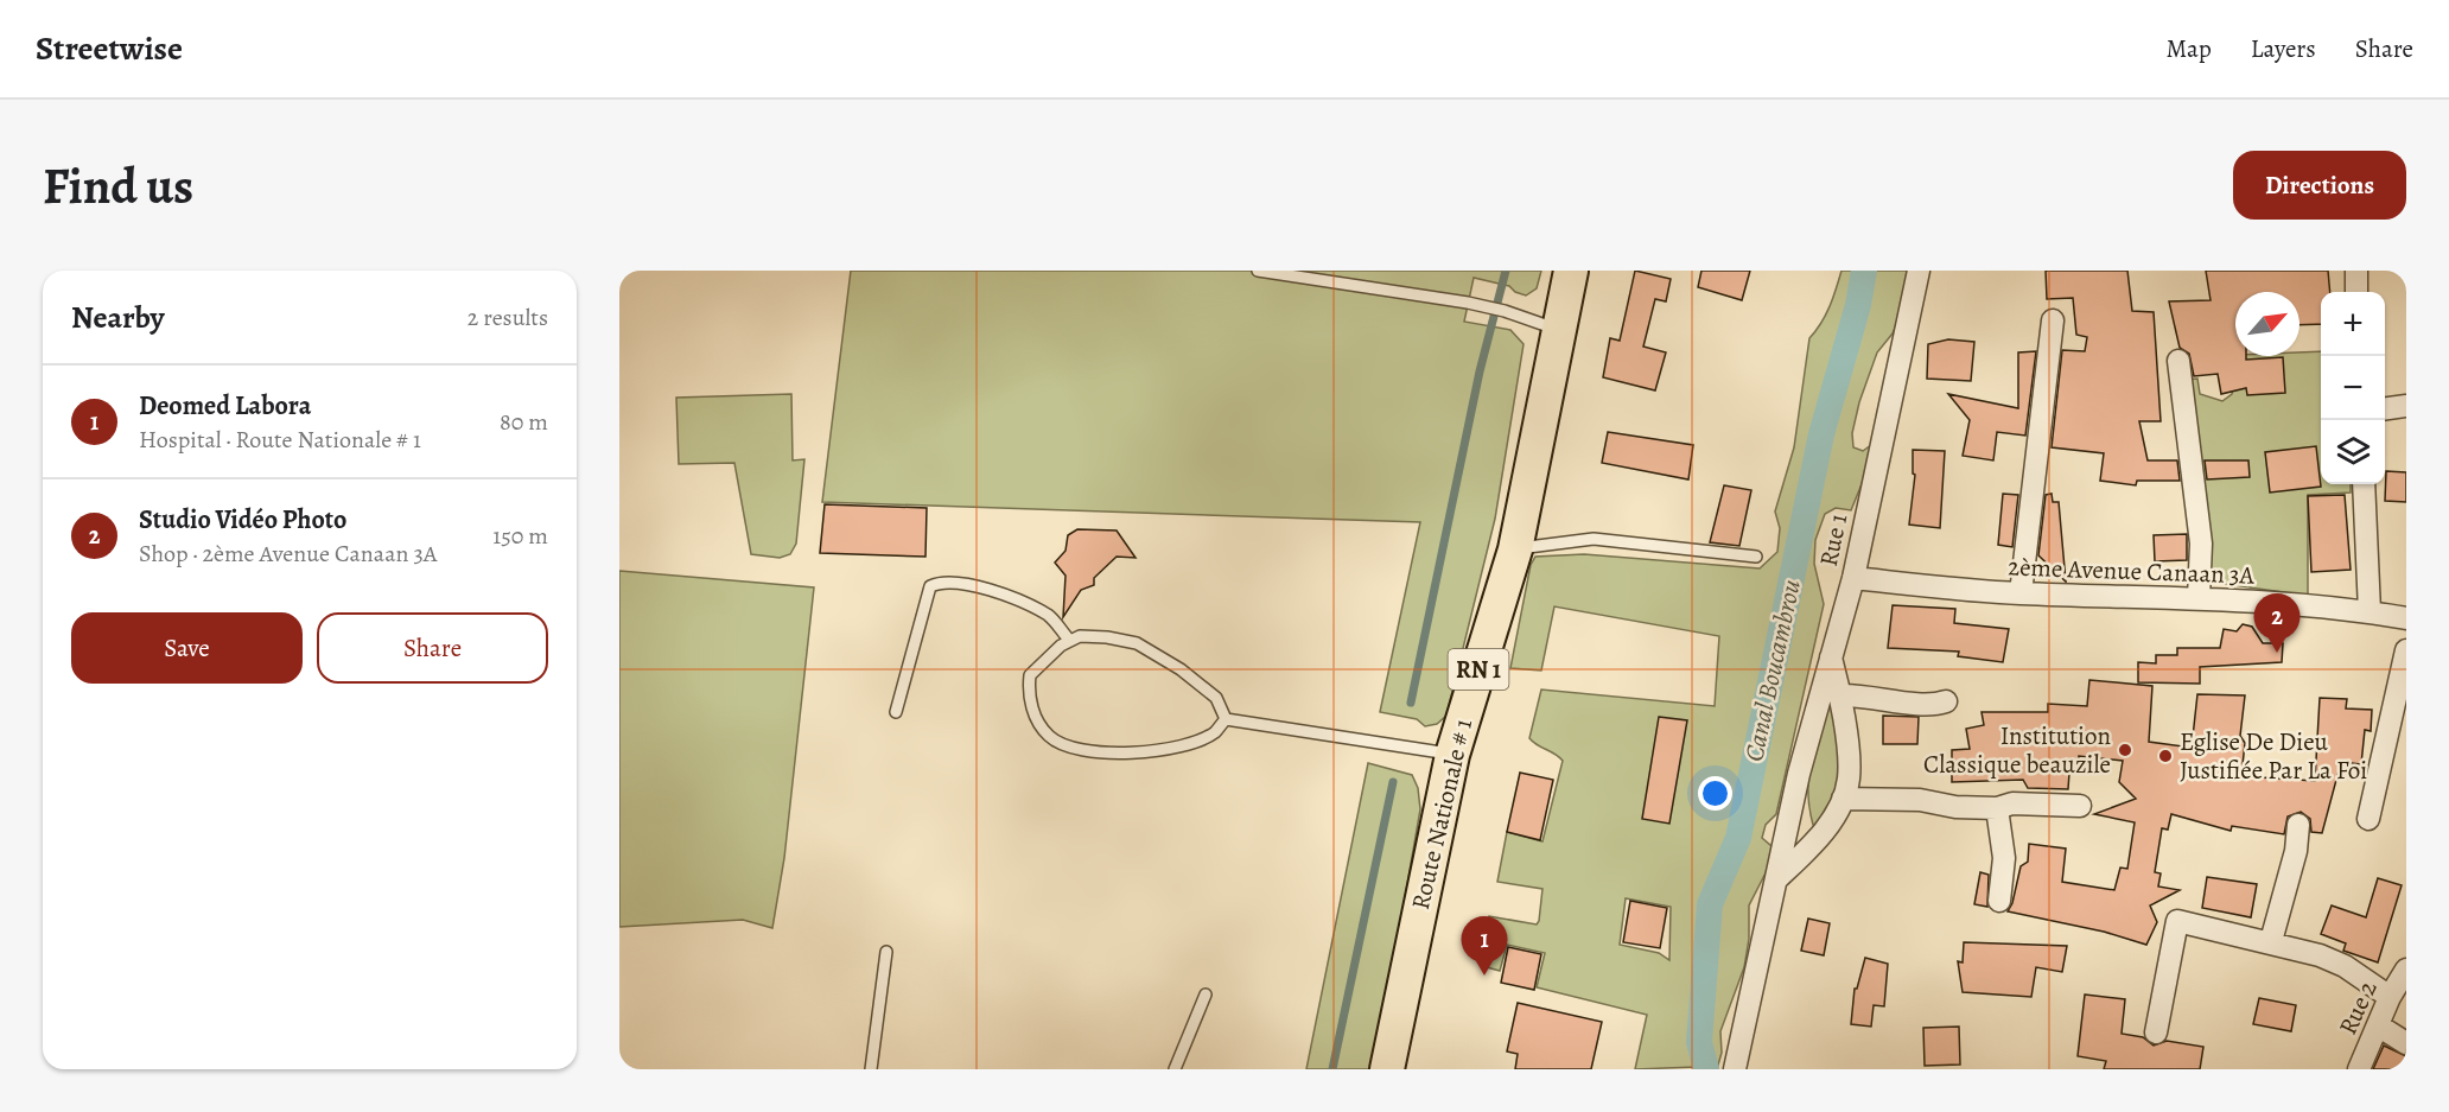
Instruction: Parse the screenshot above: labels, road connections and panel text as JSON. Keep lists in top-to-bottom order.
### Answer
{
  "streets": {
    "main road": ["RN 1", "Route Nationale # 1"],
    "street": ["Rue 1", "2ème Avenue Canaan 3A", "Rue 2"]
  },
  "crossings": [
    ["Rue 1", "2ème Avenue Canaan 3A"]
  ],
  "water": ["Canal Boucambrou"],
  "places": ["Institution Classique beauzile", "Eglise De Dieu Justifiée Par La Foi"],
  "north": "top right",
  "page": {
    "header": "Streetwise",
    "nav": ["Map", "Layers", "Share"],
    "buttons": [
      "Directions",
      ["Save", "Share"]
    ],
    "title": "Find us",
    "heading": ["Nearby", "2 results"],
    "map_buttons": ["+", "−"],
    "list": [
      {
        "mark": "1",
        "name": "Deomed Labora",
        "note": "Hospital · Route Nationale # 1",
        "value": "80 m"
      },
      {
        "mark": "2",
        "name": "Studio Vidéo Photo",
        "note": "Shop · 2ème Avenue Canaan 3A",
        "value": "150 m"
      }
    ],
    "pins": ["2", "1"]
  }
}
